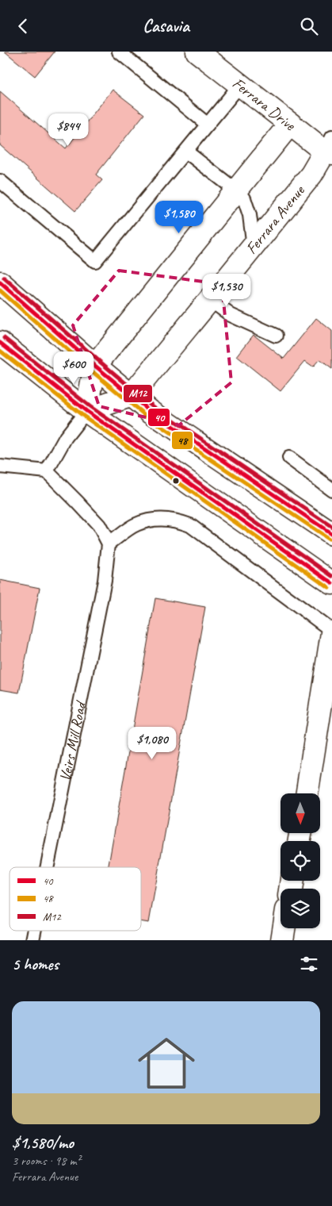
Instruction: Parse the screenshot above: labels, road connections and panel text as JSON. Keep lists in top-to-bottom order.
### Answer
{
  "streets": {
    "street": ["Ferrara Drive", "Ferrara Avenue"],
    "lane": ["Veirs Mill Road"]
  },
  "crossings": [
    ["Ferrara Drive", "Ferrara Avenue"]
  ],
  "lines": ["transit line M12", "transit line 40", "transit line 48"],
  "legend": ["40", "48", "M12"],
  "north": "bottom",
  "page": {
    "header": "Casavia",
    "price": [
      "$844",
      "$1,580",
      "$1,530",
      "$600",
      "$1,080"
    ],
    "heading": "5 homes",
    "list": [
      {
        "name": "$1,580/mo",
        "note": "3 rooms · 98 m² · Ferrara Avenue"
      }
    ]
  }
}
